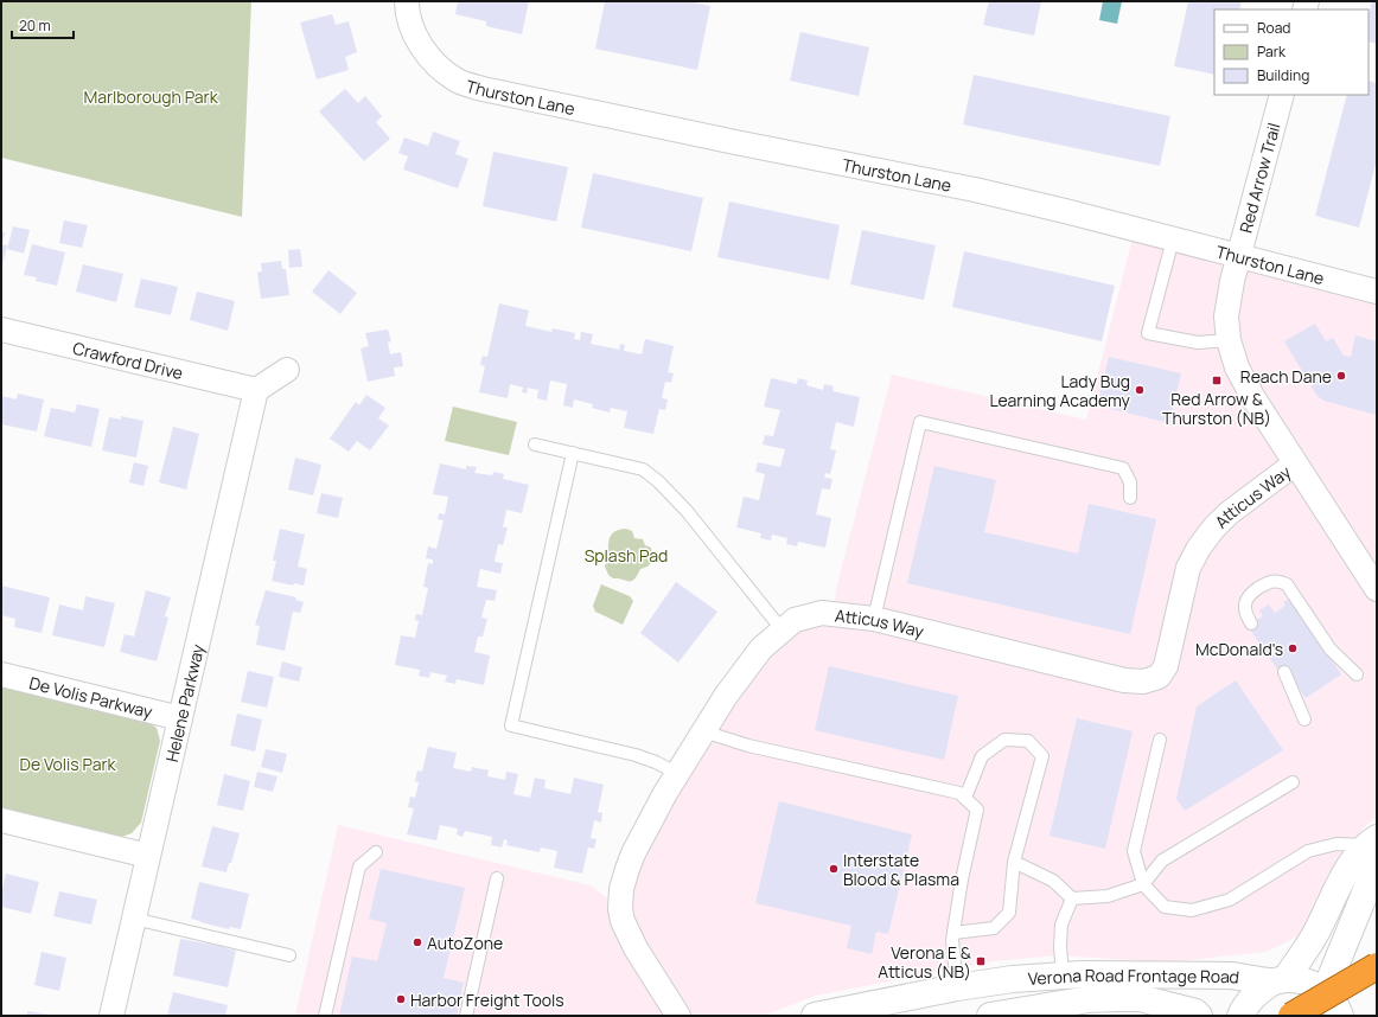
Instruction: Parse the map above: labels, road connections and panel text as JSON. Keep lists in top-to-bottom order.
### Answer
{
  "streets": {
    "street": [
      "Thurston Lane",
      "Red Arrow Trail",
      "Crawford Drive",
      "Atticus Way",
      "De Volis Parkway",
      "Helene Parkway",
      "Verona Road Frontage Road"
    ]
  },
  "crossings": [
    ["Thurston Lane", "Red Arrow Trail"],
    ["Red Arrow Trail", "Atticus Way"],
    ["Crawford Drive", "Helene Parkway"],
    ["De Volis Parkway", "Helene Parkway"]
  ],
  "parks": ["Marlborough Park", "Splash Pad", "De Volis Park"],
  "places": {
    "other": [
      "Reach Dane",
      "Lady Bug Learning Academy",
      "McDonald's",
      "Interstate Blood & Plasma",
      "AutoZone",
      "Harbor Freight Tools"
    ],
    "transit": ["Red Arrow & Thurston (NB)", "Verona E & Atticus (NB)"]
  },
  "legend": ["Road", "Park", "Building"],
  "scale_bar": "20 m"
}
